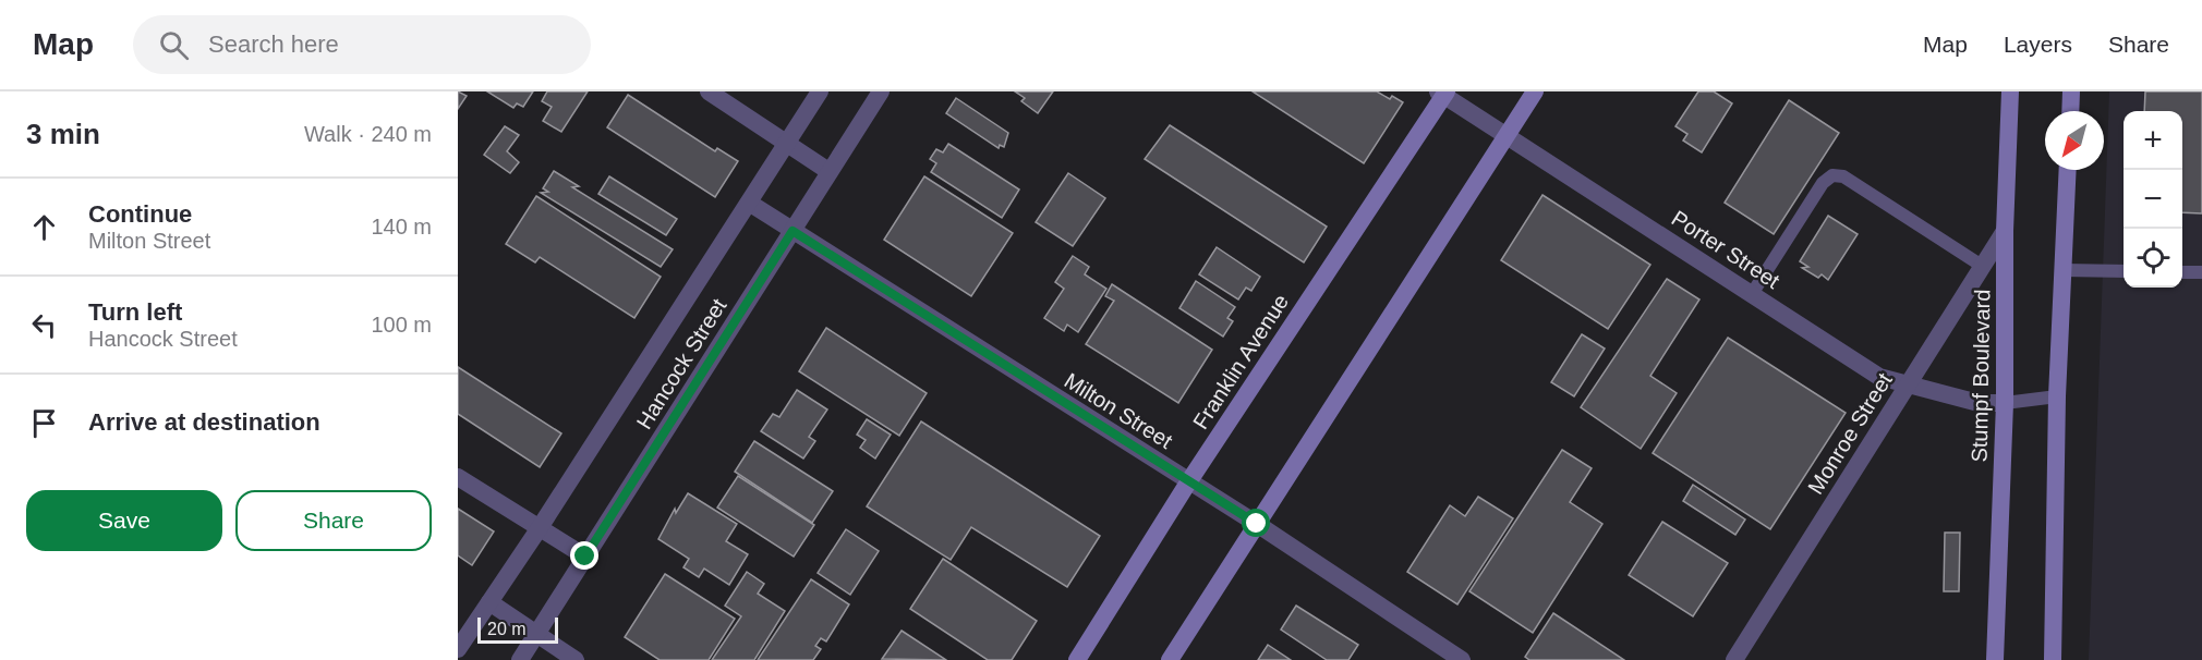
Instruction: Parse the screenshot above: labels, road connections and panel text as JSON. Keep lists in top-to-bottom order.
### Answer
{
  "streets": {
    "main road": ["Franklin Avenue", "Stumpf Boulevard"],
    "street": [
      "Porter Street",
      "Hancock Street",
      "Milton Street",
      "Monroe Street"
    ]
  },
  "crossings": [
    ["Porter Street", "Franklin Avenue"],
    ["Porter Street", "Stumpf Boulevard"],
    ["Porter Street", "Monroe Street"],
    ["Franklin Avenue", "Milton Street"],
    ["Hancock Street", "Milton Street"],
    ["Stumpf Boulevard", "Monroe Street"]
  ],
  "scale_bar": "20 m",
  "north": "bottom left",
  "page": {
    "header": "Map",
    "search": "Search here",
    "nav": ["Map", "Layers", "Share"],
    "heading": ["3 min", "Walk · 240 m"],
    "map_buttons": ["+", "−"],
    "list": [
      ["Continue", "Milton Street", "140 m"],
      ["Turn left", "Hancock Street", "100 m"],
      "Arrive at destination"
    ],
    "buttons": ["Save", "Share"],
    "scale": "20 m"
  }
}
